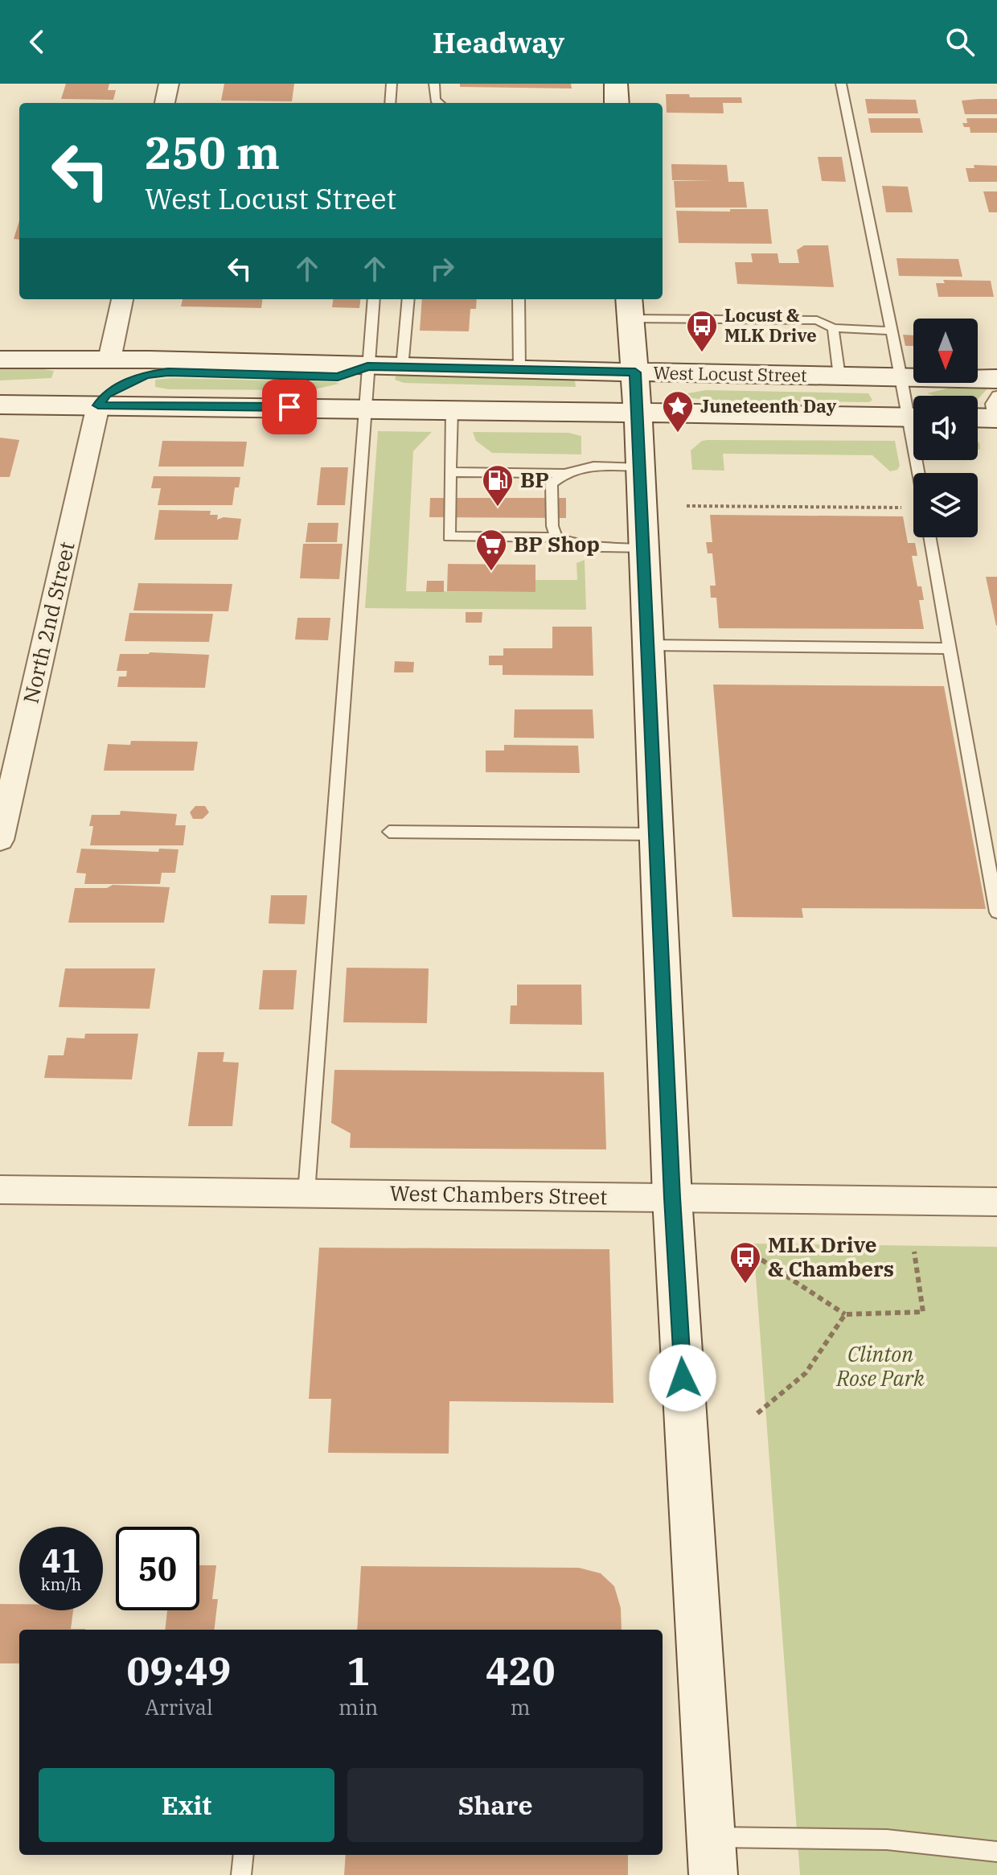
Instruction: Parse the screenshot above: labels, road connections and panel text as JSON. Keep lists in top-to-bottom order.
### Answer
{
  "streets": {
    "main road": ["West Locust Street"],
    "street": ["North 2nd Street", "West Chambers Street"]
  },
  "crossings": [
    ["West Locust Street", "North 2nd Street"]
  ],
  "parks": ["Clinton Rose Park"],
  "places": {
    "bus stop": ["Locust & MLK Drive", "MLK Drive & Chambers"],
    "place": ["Juneteenth Day"],
    "fuel station": ["BP"],
    "supermarket": ["BP Shop"]
  },
  "north": "bottom",
  "page": {
    "header": "Headway",
    "turn": ["250 m", "West Locust Street"],
    "speed": "41 km/h",
    "limit": "50",
    "eta": [
      "09:49",
      "Arrival",
      "1",
      "min",
      "420",
      "m"
    ],
    "buttons": ["Exit", "Share"]
  }
}
